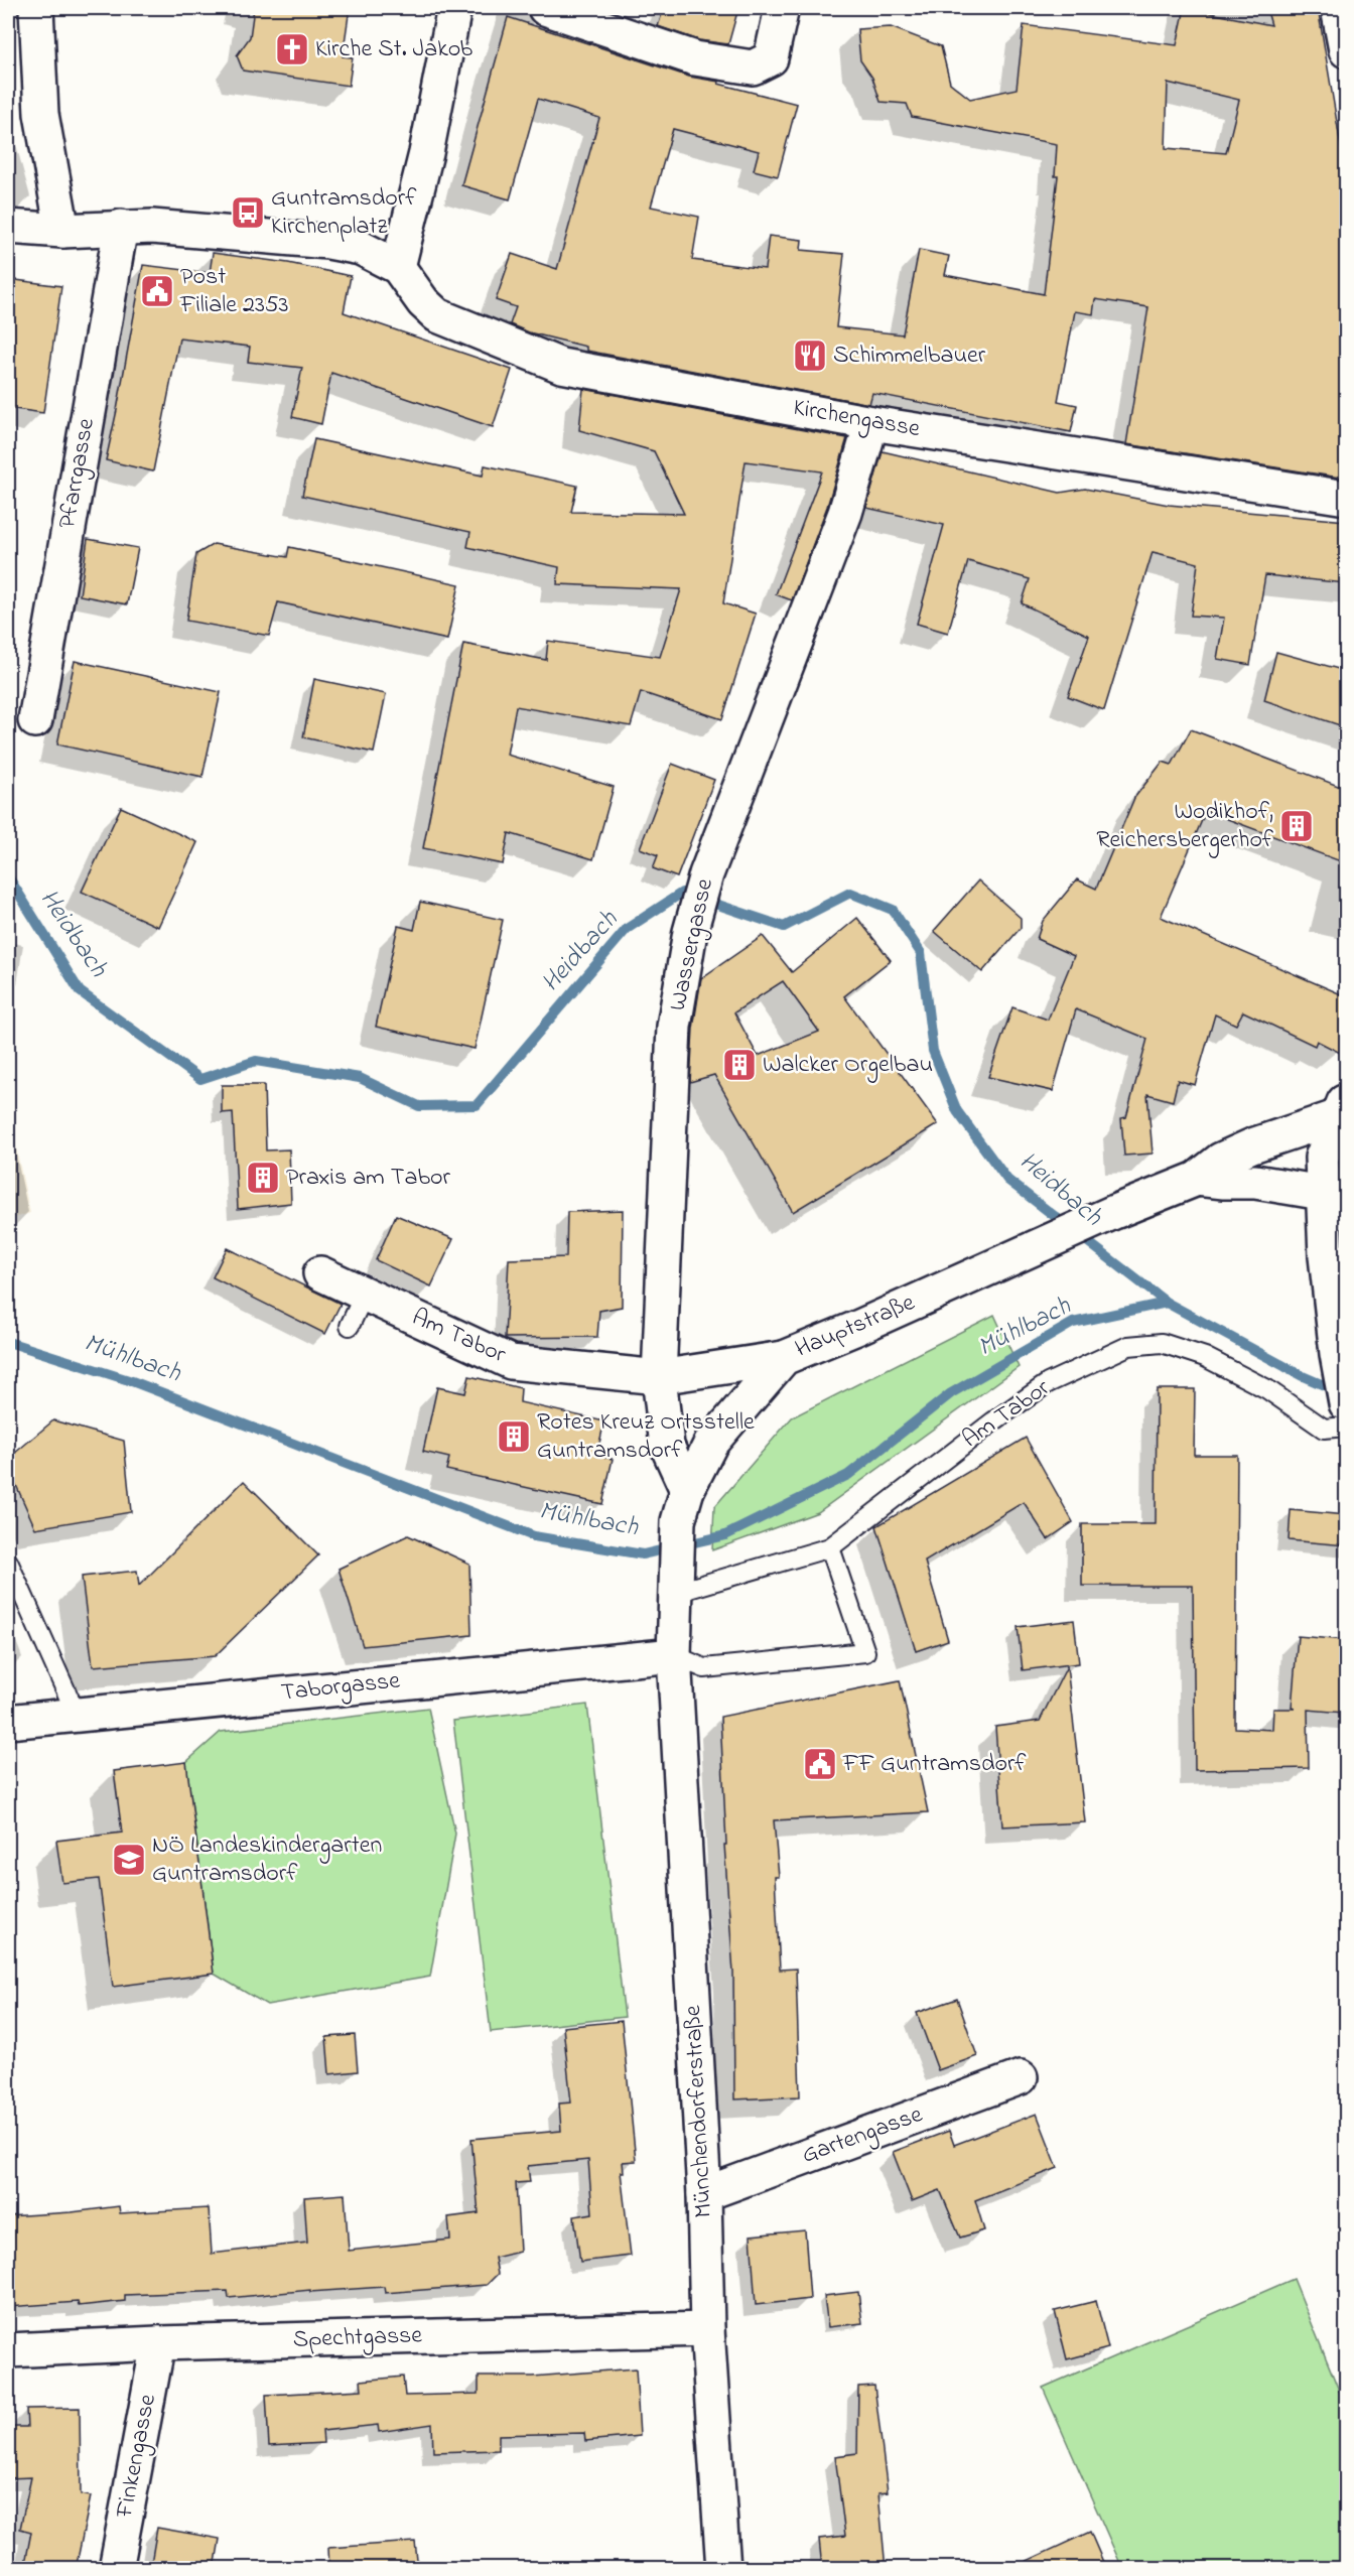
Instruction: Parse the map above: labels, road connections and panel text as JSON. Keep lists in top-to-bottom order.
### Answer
{
  "streets": {
    "street": [
      "Kirchengasse",
      "Pfarrgasse",
      "Wassergasse",
      "Hauptstraße",
      "Am Tabor",
      "Taborgasse",
      "Münchendorferstraße",
      "Gartengasse",
      "Spechtgasse",
      "Finkengasse"
    ]
  },
  "crossings": [
    ["Kirchengasse", "Wassergasse"],
    ["Wassergasse", "Hauptstraße"],
    ["Wassergasse", "Am Tabor"],
    ["Hauptstraße", "Am Tabor"],
    ["Hauptstraße", "Taborgasse"],
    ["Hauptstraße", "Münchendorferstraße"],
    ["Taborgasse", "Münchendorferstraße"],
    ["Münchendorferstraße", "Gartengasse"],
    ["Münchendorferstraße", "Spechtgasse"],
    ["Spechtgasse", "Finkengasse"]
  ],
  "water": ["Heidbach", "Mühlbach"],
  "places": {
    "church": ["Kirche St. Jakob"],
    "bus stop": ["Guntramsdorf Kirchenplatz"],
    "public building": ["Post Filiale 2353", "FF Guntramsdorf"],
    "restaurant": ["Schimmelbauer"],
    "building": [
      "Wodikhof, Reichersbergerhof",
      "Walcker Orgelbau",
      "Praxis am Tabor",
      "Rotes Kreuz Ortsstelle Guntramsdorf"
    ],
    "school or university": ["NÖ Landeskindergarten Guntramsdorf"]
  }
}
